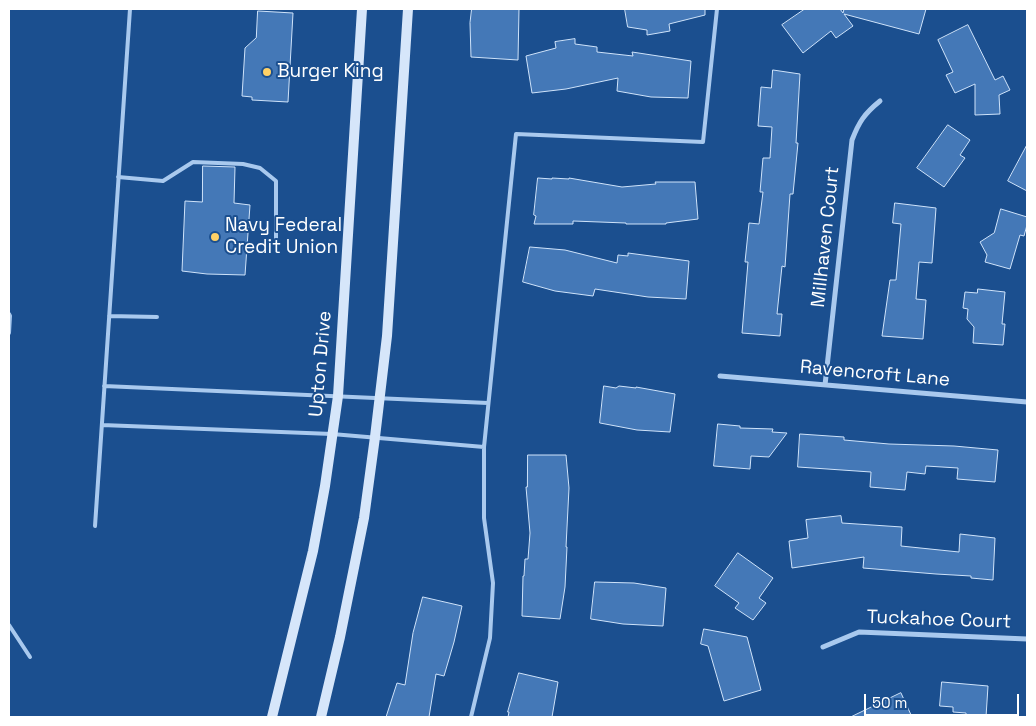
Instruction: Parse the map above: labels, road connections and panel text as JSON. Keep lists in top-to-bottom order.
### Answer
{
  "streets": {
    "main road": ["Upton Drive"],
    "street": ["Millhaven Court", "Ravencroft Lane", "Tuckahoe Court"]
  },
  "crossings": [
    ["Millhaven Court", "Ravencroft Lane"]
  ],
  "places": ["Burger King", "Navy Federal Credit Union"],
  "scale_bar": "50 m"
}
